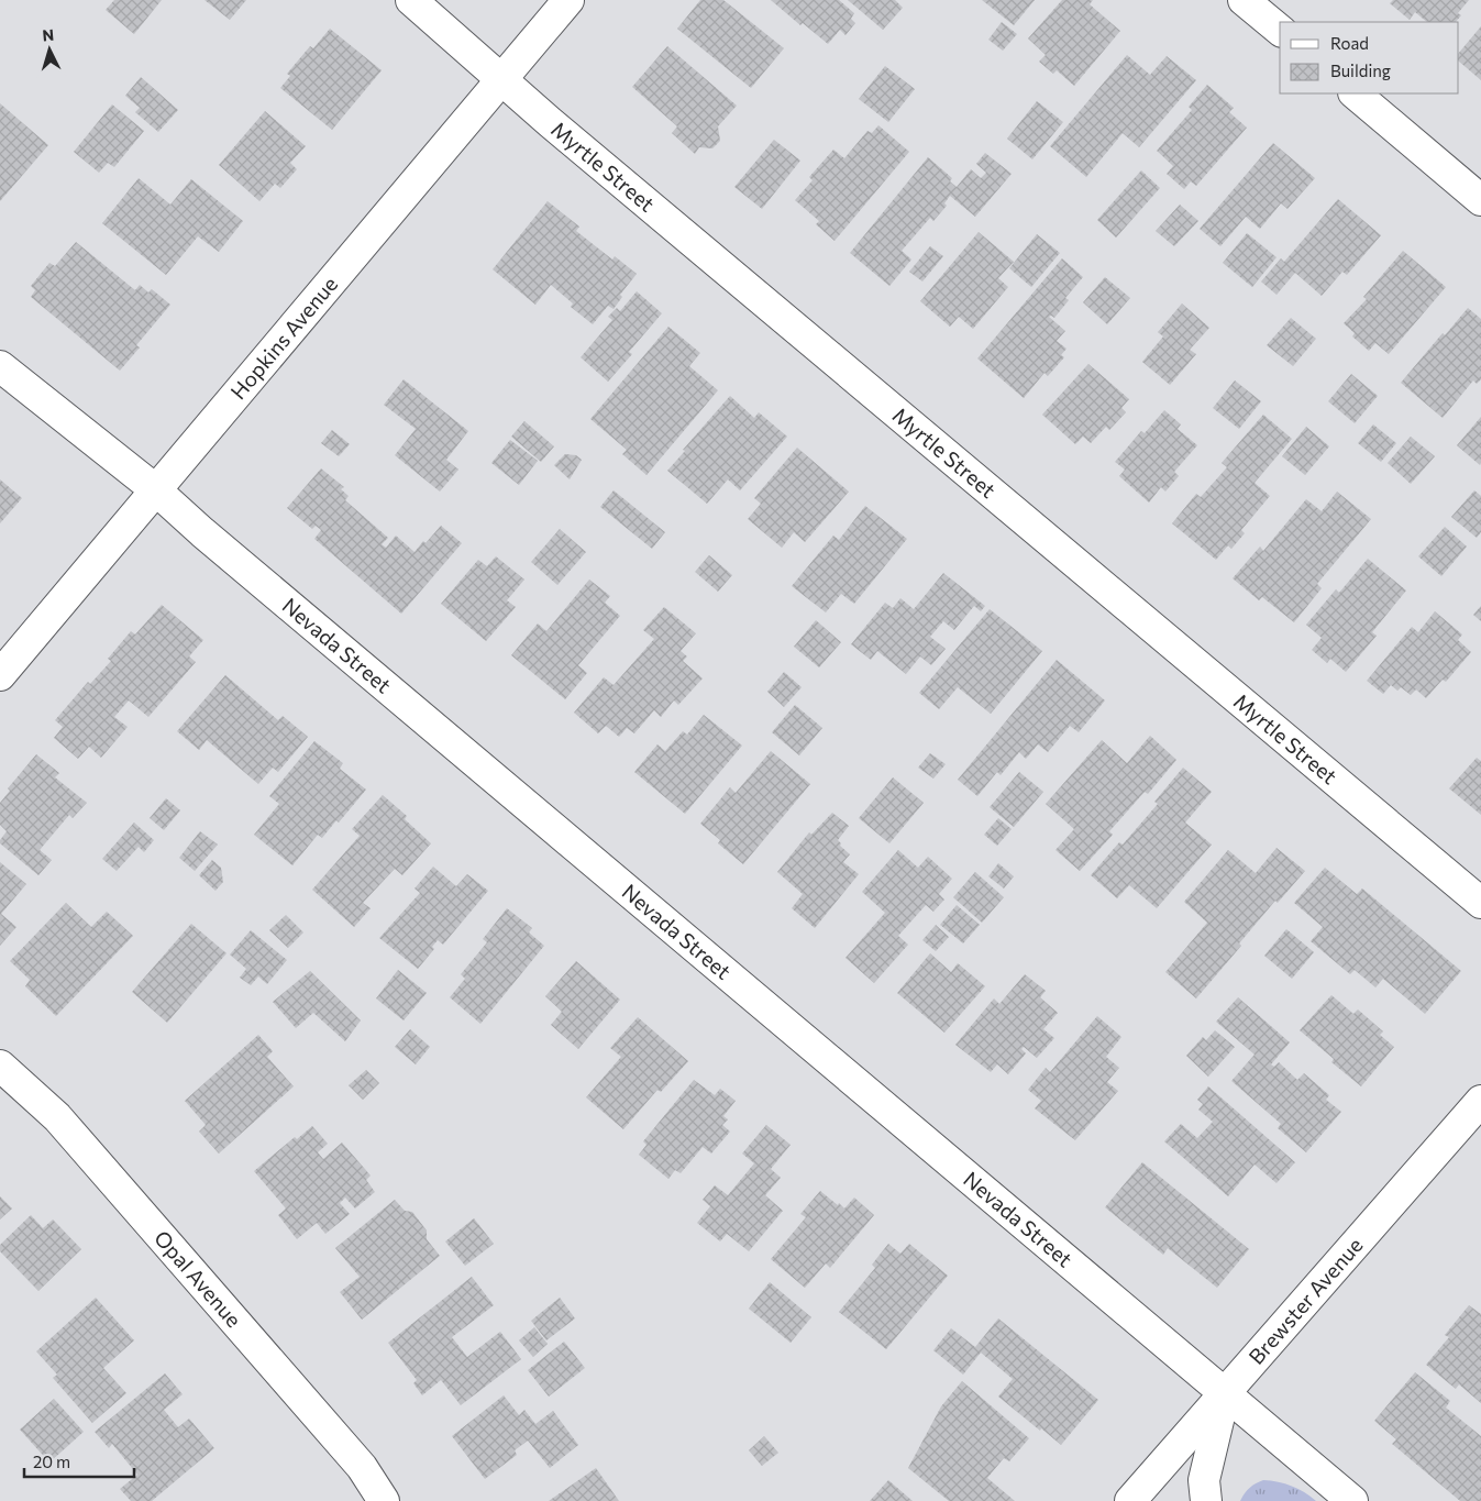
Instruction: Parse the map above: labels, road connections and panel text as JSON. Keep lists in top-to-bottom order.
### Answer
{
  "streets": {
    "street": [
      "Myrtle Street",
      "Hopkins Avenue",
      "Nevada Street",
      "Opal Avenue",
      "Brewster Avenue"
    ]
  },
  "crossings": [
    ["Myrtle Street", "Hopkins Avenue"],
    ["Hopkins Avenue", "Nevada Street"],
    ["Nevada Street", "Brewster Avenue"]
  ],
  "legend": ["Road", "Building"],
  "scale_bar": "20 m",
  "north": "top"
}
